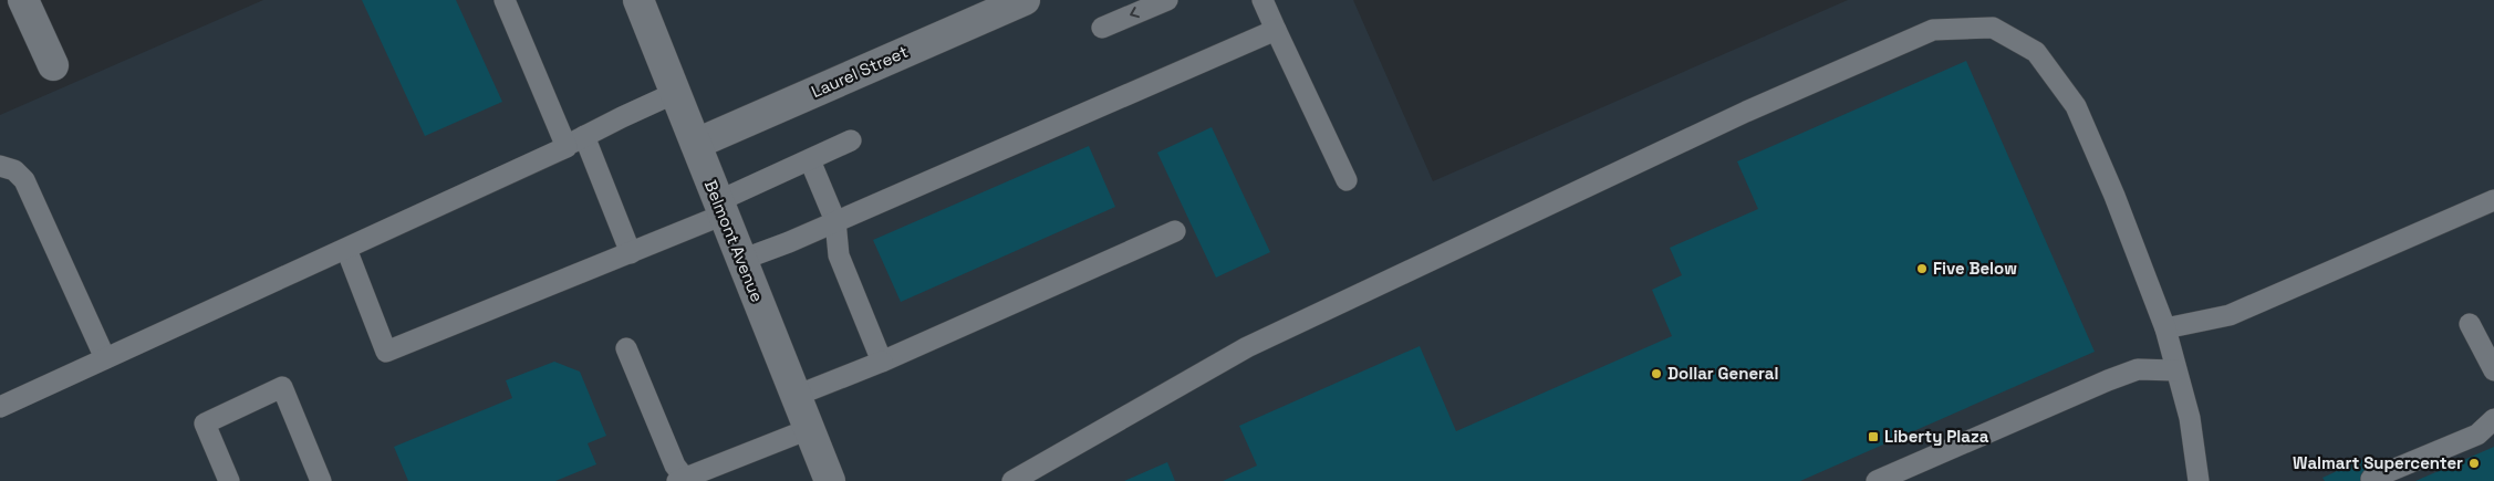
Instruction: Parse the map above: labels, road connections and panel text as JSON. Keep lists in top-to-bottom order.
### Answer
{
  "streets": {
    "main road": ["Laurel Street", "Belmont Avenue"]
  },
  "crossings": [
    ["Laurel Street", "Belmont Avenue"]
  ],
  "places": {
    "other": ["Five Below", "Dollar General", "Walmart Supercenter"],
    "transit": ["Liberty Plaza"]
  }
}
